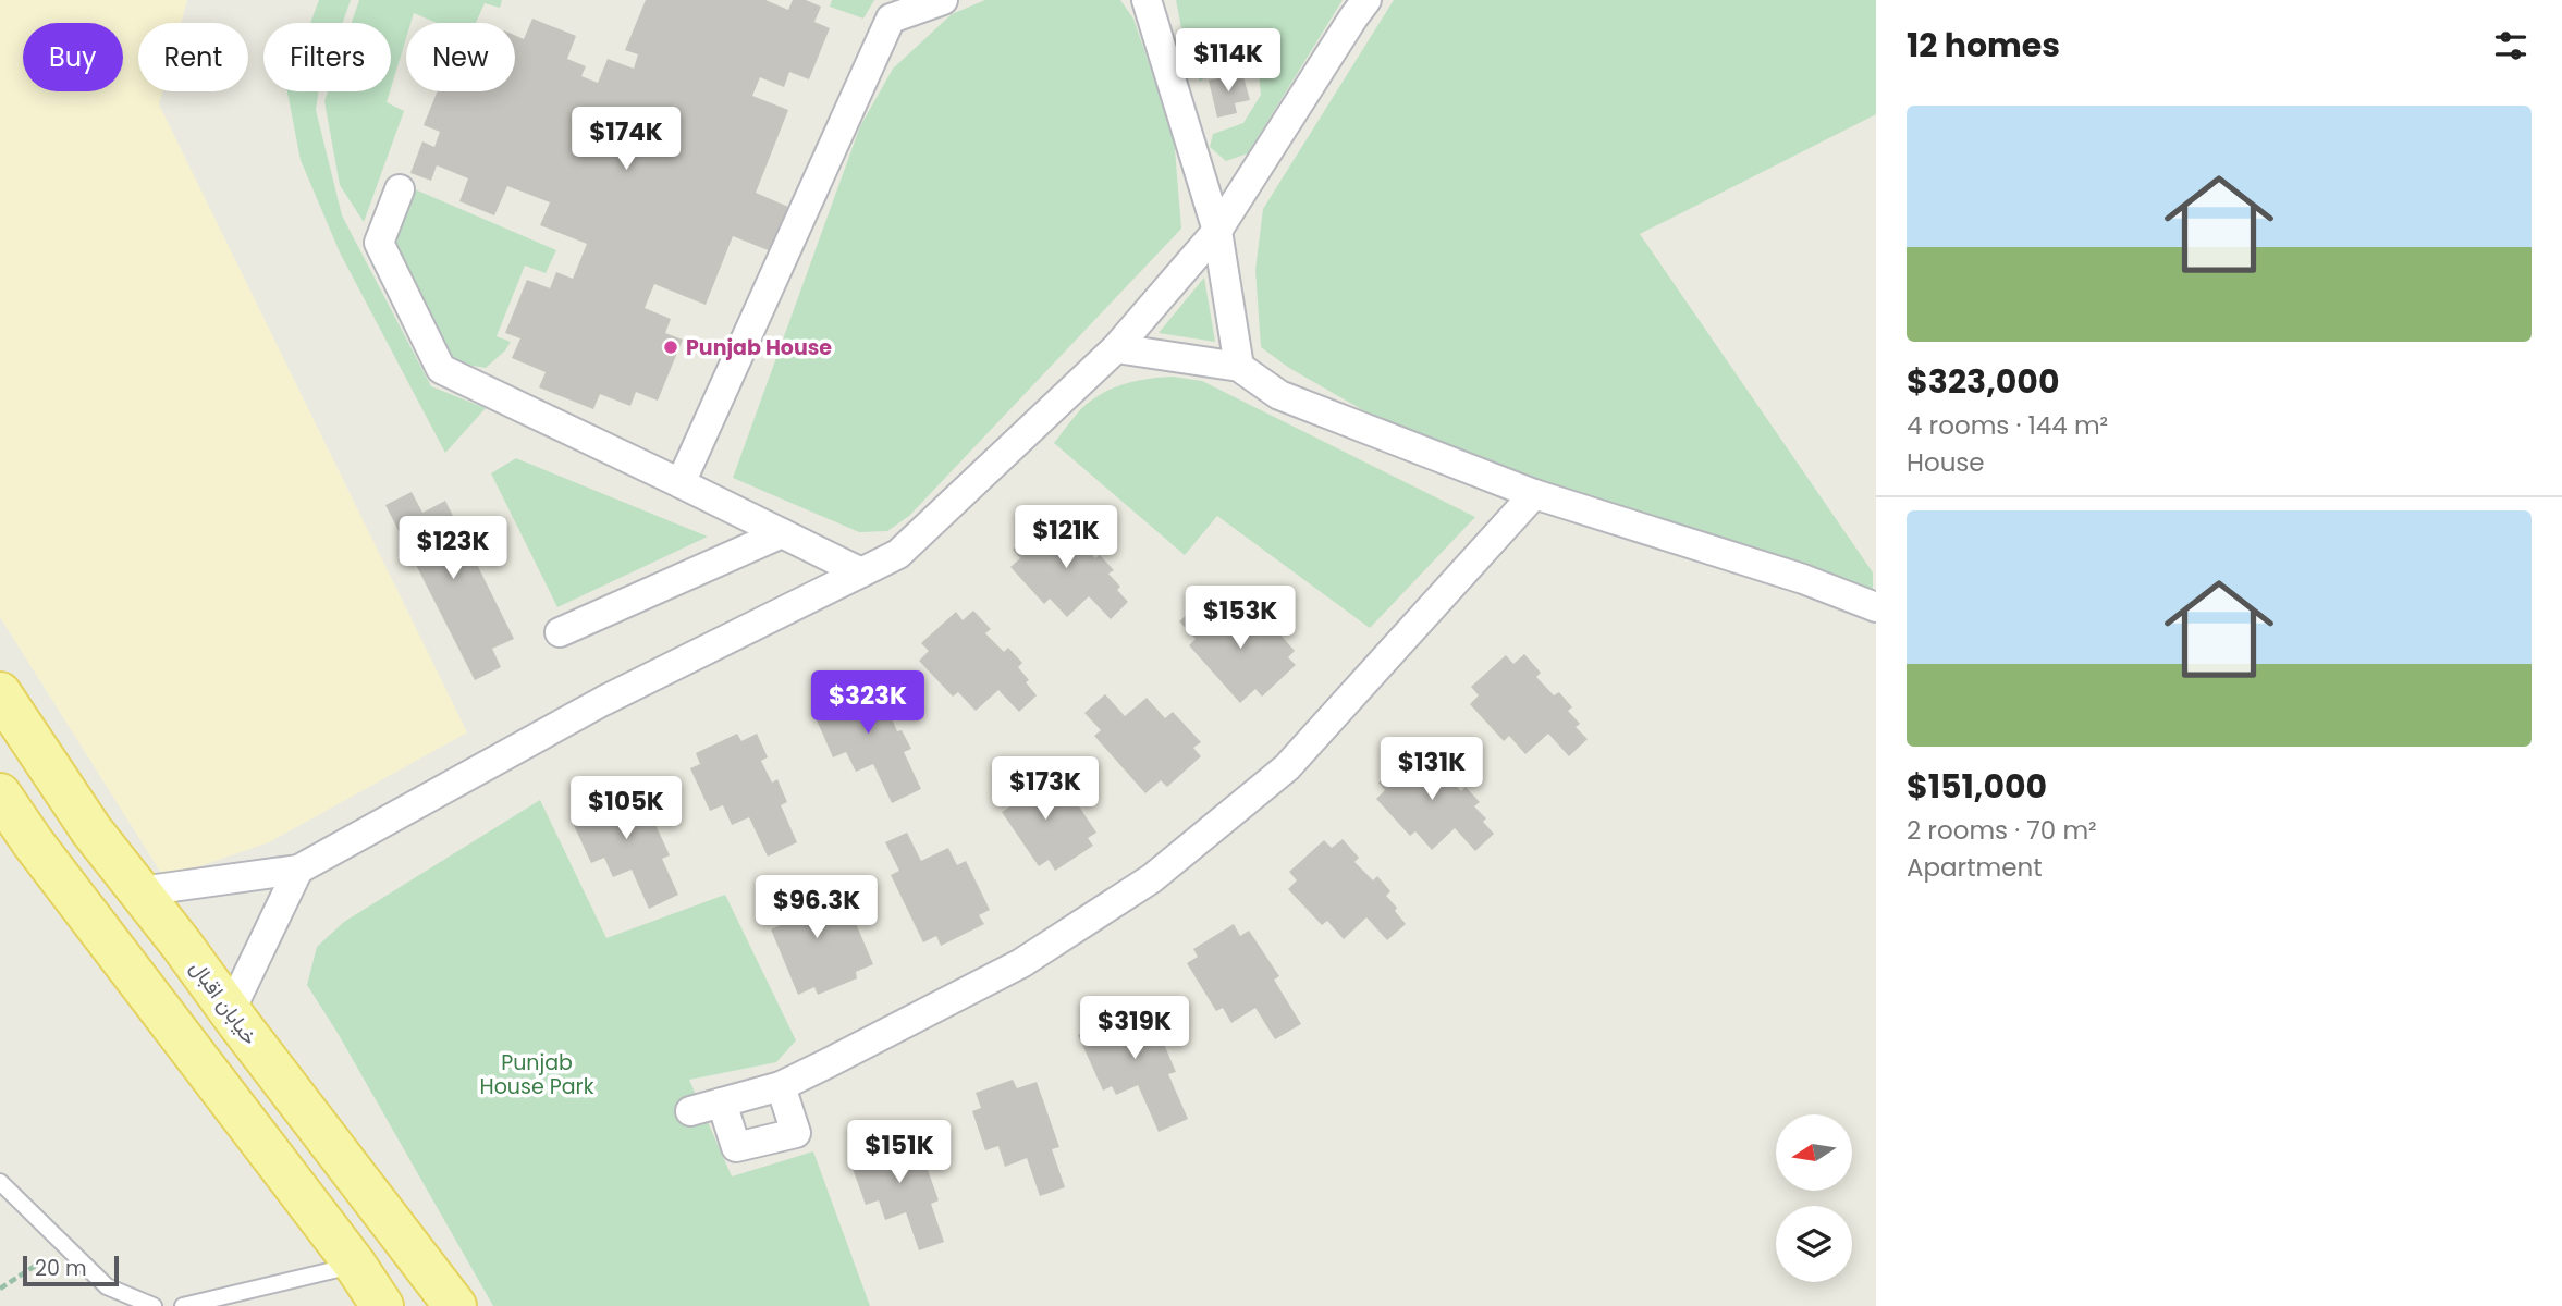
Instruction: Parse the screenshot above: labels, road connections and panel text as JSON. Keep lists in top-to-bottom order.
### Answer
{
  "streets": {
    "main road": ["خیابان اقبال"]
  },
  "parks": ["Punjab House Park"],
  "places": ["Punjab House"],
  "scale_bar": "20 m",
  "north": "left",
  "page": {
    "heading": "12 homes",
    "chip": [
      "Buy",
      "Rent",
      "Filters",
      "New"
    ],
    "price": [
      "$114K",
      "$174K",
      "$121K",
      "$123K",
      "$153K",
      "$323K",
      "$131K",
      "$173K",
      "$105K",
      "$96.3K",
      "$319K",
      "$151K"
    ],
    "list": [
      {
        "name": "$323,000",
        "note": "4 rooms · 144 m² · House"
      },
      {
        "name": "$151,000",
        "note": "2 rooms · 70 m² · Apartment"
      }
    ],
    "scale": "20 m"
  }
}
